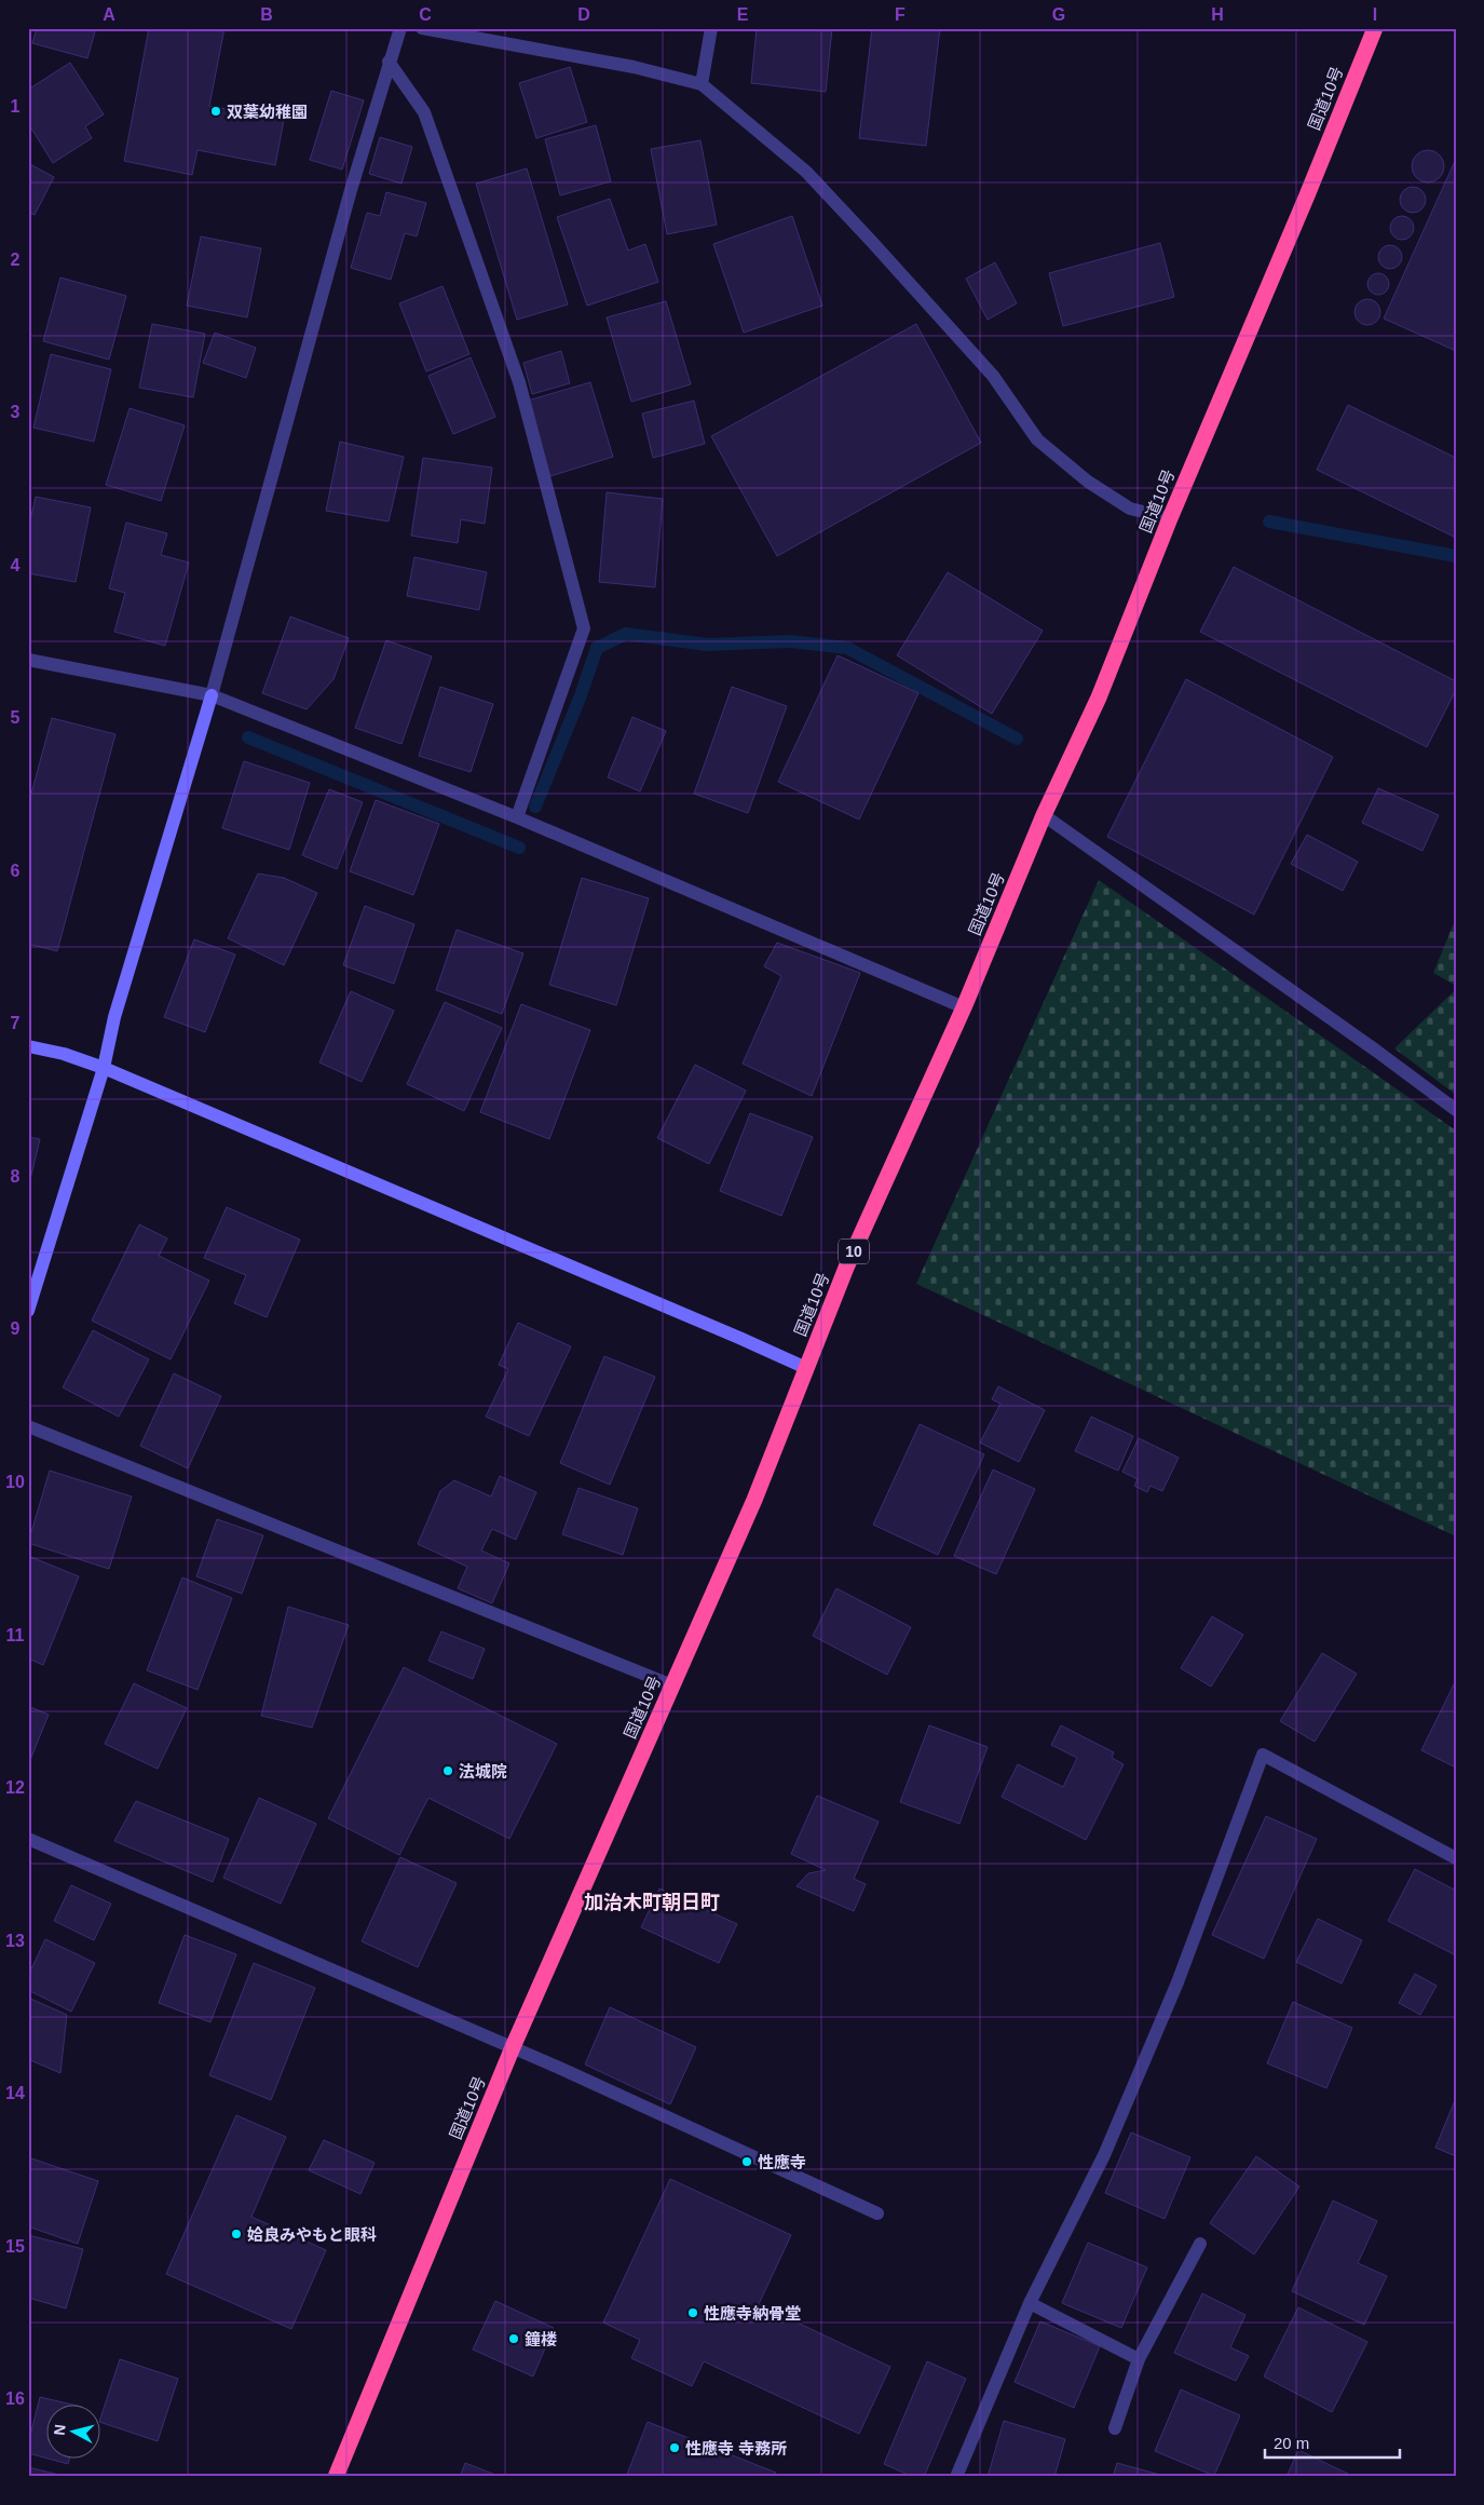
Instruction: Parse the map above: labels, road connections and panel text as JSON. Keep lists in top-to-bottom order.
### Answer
{
  "streets": {
    "highway": ["国道10号", "10"]
  },
  "districts": ["加治木町朝日町"],
  "places": [
    "双葉幼稚園",
    "法城院",
    "性應寺",
    "姶良みやもと眼科",
    "性應寺納骨堂",
    "鐘楼",
    "性應寺 寺務所"
  ],
  "scale_bar": "20 m",
  "north": "left",
  "grid": {
    "columns": [
      "A",
      "B",
      "C",
      "D",
      "E",
      "F",
      "G",
      "H",
      "I"
    ],
    "rows": [
      "1",
      "2",
      "3",
      "4",
      "5",
      "6",
      "7",
      "8",
      "9",
      "10",
      "11",
      "12",
      "13",
      "14",
      "15",
      "16"
    ]
  }
}
